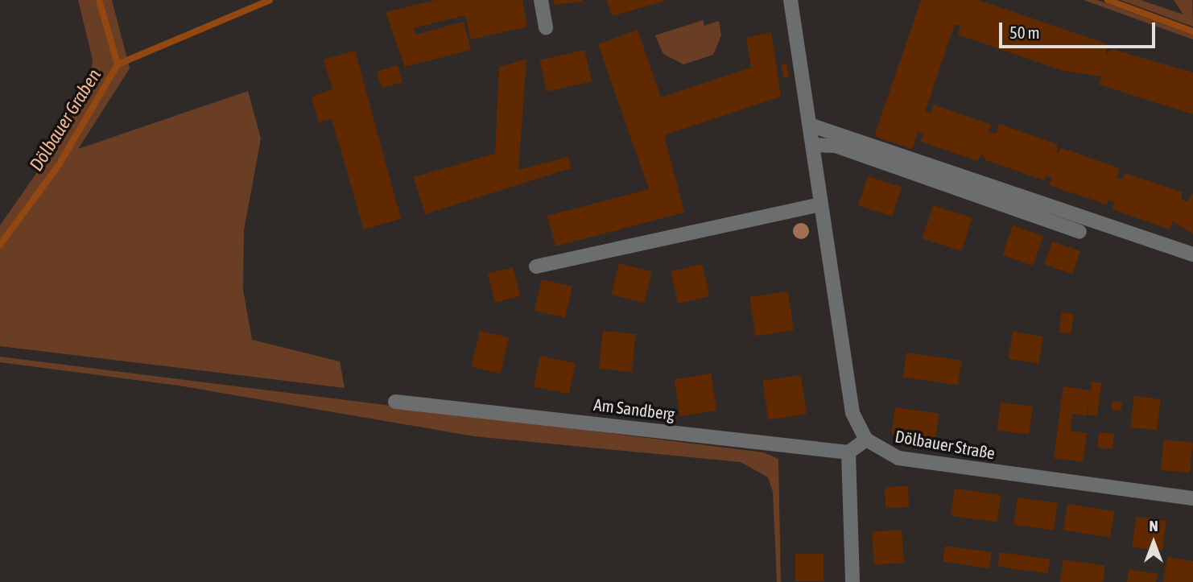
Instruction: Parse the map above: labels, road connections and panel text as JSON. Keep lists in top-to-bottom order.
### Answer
{
  "streets": {
    "street": ["Am Sandberg", "Dölbauer Straße"]
  },
  "water": ["Dölbauer Graben"],
  "scale_bar": "50 m",
  "north": "top"
}
